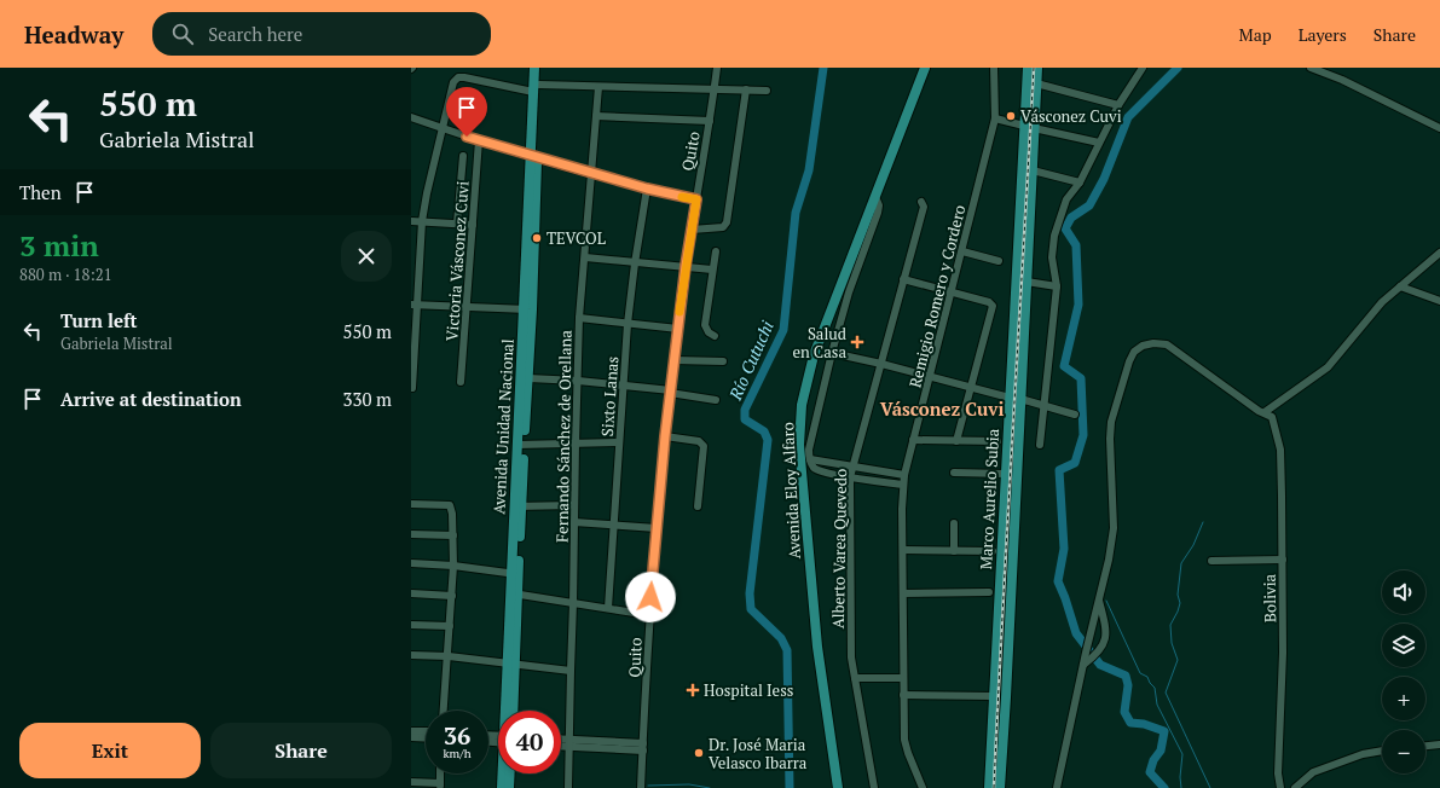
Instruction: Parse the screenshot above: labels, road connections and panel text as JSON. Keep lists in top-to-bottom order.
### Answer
{
  "streets": {
    "main road": ["Avenida Unidad Nacional", "Avenida Eloy Alfaro", "Marco Aurelio Subia"],
    "street": [
      "Quito",
      "Victoria Vásconez Cuvi",
      "Remigio Romero y Cordero",
      "Sixto Lanas",
      "Fernando Sánchez de Orellana",
      "Alberto Varea Quevedo",
      "Bolivia"
    ]
  },
  "districts": ["Vásconez Cuvi"],
  "water": ["Río Cutuchi"],
  "places": {
    "other": ["Vásconez Cuvi", "TEVCOL", "Dr. José Maria Velasco Ibarra"],
    "health": ["Salud en Casa", "Hospital Iess"]
  },
  "page": {
    "header": "Headway",
    "search": "Search here",
    "nav": ["Map", "Layers", "Share"],
    "turn": ["550 m", "Gabriela Mistral"],
    "then": "Then",
    "heading": ["3 min", "880 m · 18:21"],
    "list": [
      {
        "name": "Turn left",
        "note": "Gabriela Mistral",
        "value": "550 m"
      },
      {
        "name": "Arrive at destination",
        "value": "330 m"
      }
    ],
    "map_buttons": ["+", "−"],
    "speed": "36 km/h",
    "limit": "40",
    "buttons": ["Exit", "Share"]
  }
}
